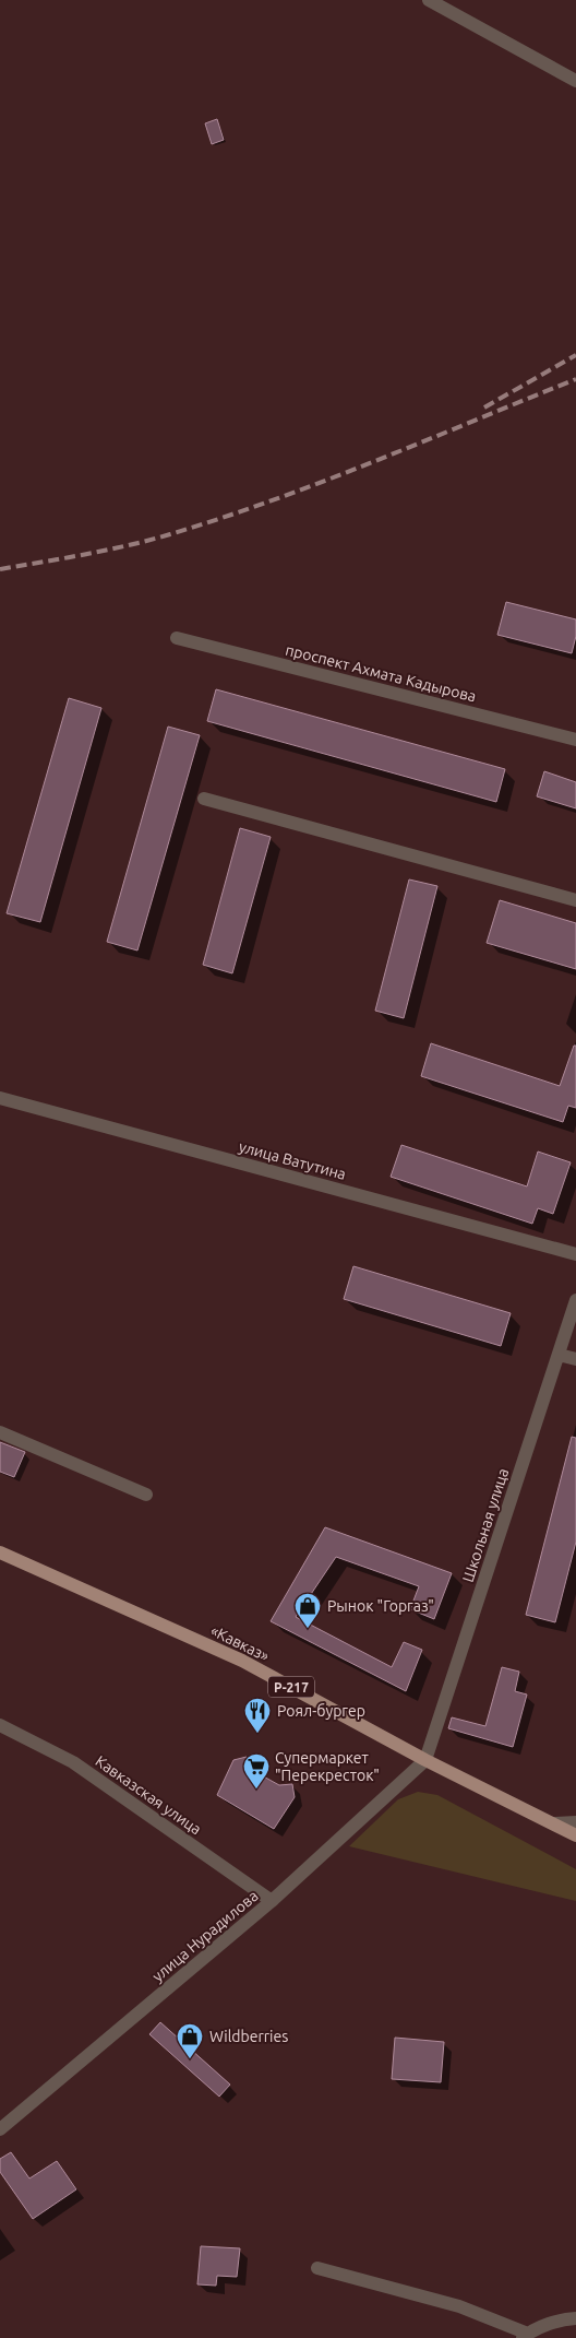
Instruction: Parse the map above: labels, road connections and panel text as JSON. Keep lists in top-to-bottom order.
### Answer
{
  "streets": {
    "main road": ["«Кавказ»", "Р-217"],
    "street": [
      "проспект Ахмата Кадырова",
      "улица Ватутина",
      "Школьная улица",
      "Кавказская улица",
      "улица Нурадилова"
    ]
  },
  "crossings": [
    ["Школьная улица", "«Кавказ»"],
    ["Школьная улица", "улица Нурадилова"],
    ["«Кавказ»", "улица Нурадилова"],
    ["Кавказская улица", "улица Нурадилова"]
  ],
  "places": {
    "shop": ["Рынок \"Горгаз\"", "Wildberries"],
    "restaurant": ["Роял-бургер"],
    "supermarket": ["Супермаркет \"Перекресток\""]
  }
}
